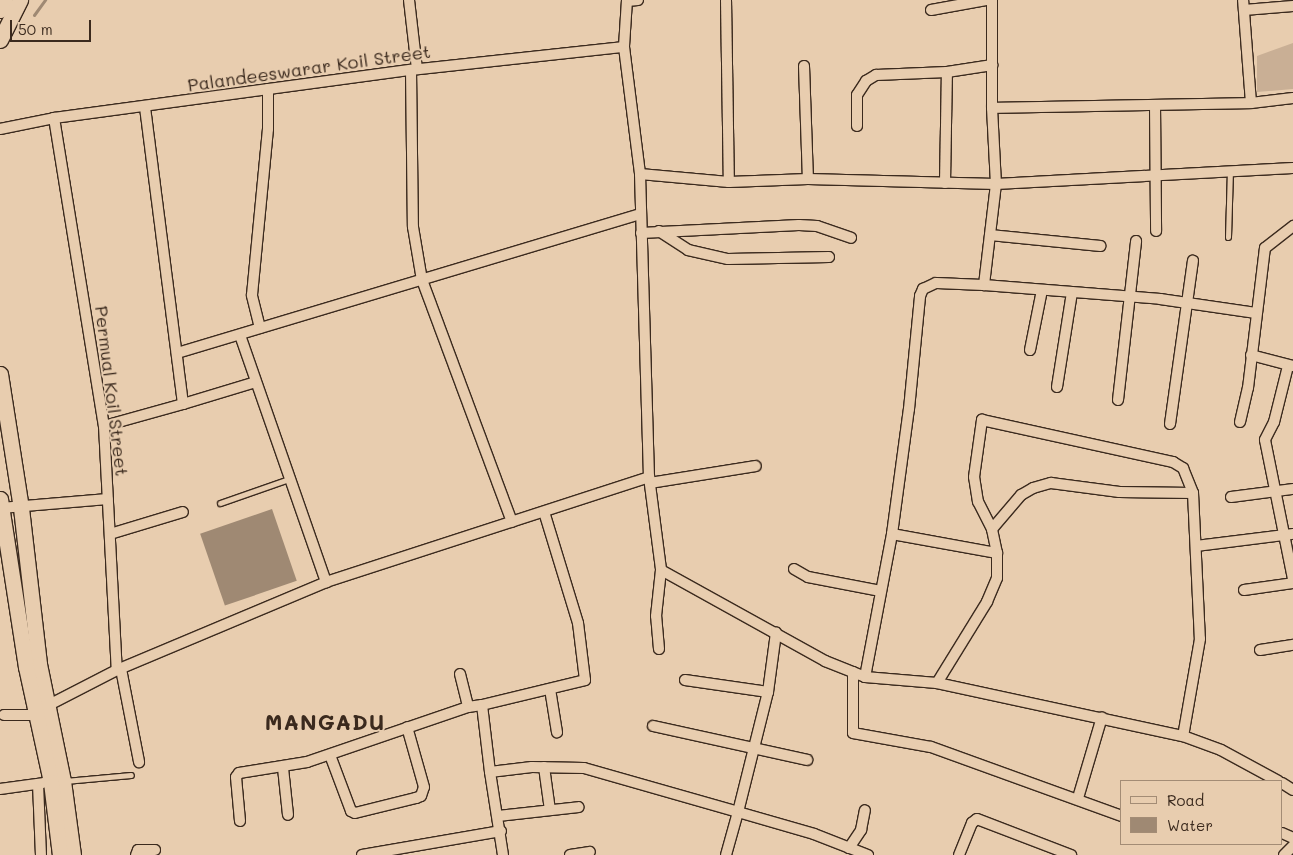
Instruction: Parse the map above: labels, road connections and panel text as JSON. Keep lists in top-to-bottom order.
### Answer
{
  "streets": {
    "street": ["Palandeeswarar Koil Street", "Permual Koil Street"]
  },
  "crossings": [
    ["Palandeeswarar Koil Street", "Permual Koil Street"]
  ],
  "districts": ["MANGADU"],
  "legend": ["Road", "Water"],
  "scale_bar": "50 m"
}
